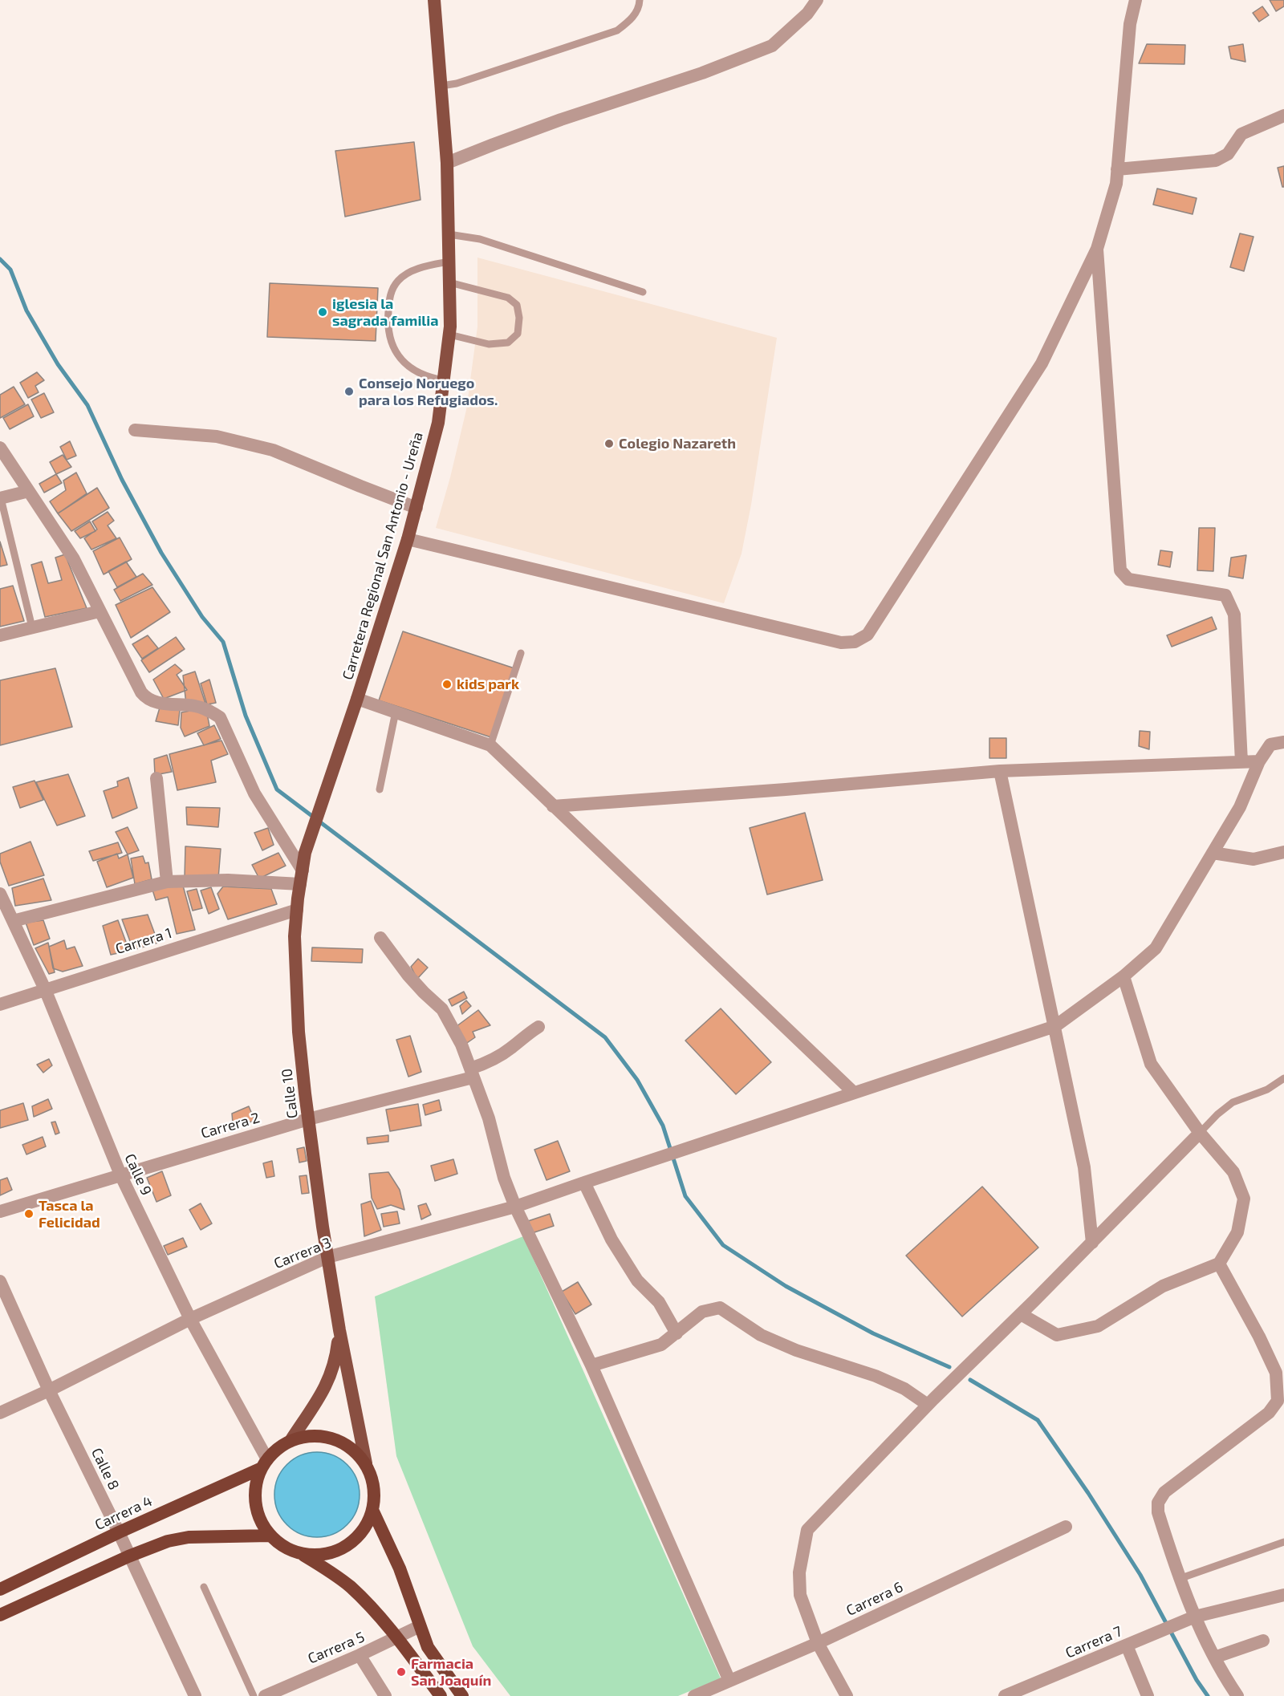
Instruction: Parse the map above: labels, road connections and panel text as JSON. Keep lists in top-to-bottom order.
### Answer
{
  "streets": {
    "highway": ["Carrera 4"],
    "main road": ["Carretera Regional San Antonio - Ureña", "Calle 10"],
    "street": [
      "Carrera 1",
      "Carrera 2",
      "Calle 9",
      "Carrera 3",
      "Calle 8",
      "Carrera 6",
      "Carrera 7",
      "Carrera 5"
    ]
  },
  "crossings": [
    ["Carretera Regional San Antonio - Ureña", "Calle 10"],
    ["Carrera 1", "Calle 10"],
    ["Carrera 1", "Calle 9"],
    ["Calle 10", "Carrera 2"],
    ["Calle 10", "Calle 9"],
    ["Calle 10", "Carrera 3"],
    ["Calle 10", "Carrera 4"],
    ["Carrera 2", "Calle 9"],
    ["Calle 9", "Carrera 3"],
    ["Calle 9", "Carrera 4"],
    ["Carrera 3", "Calle 8"],
    ["Calle 8", "Carrera 4"]
  ],
  "places": [
    "iglesia la sagrada familia",
    "Consejo Noruego para los Refugiados.",
    "Colegio Nazareth",
    "kids park",
    "Tasca la Felicidad",
    "Farmacia San Joaquín"
  ]
}
